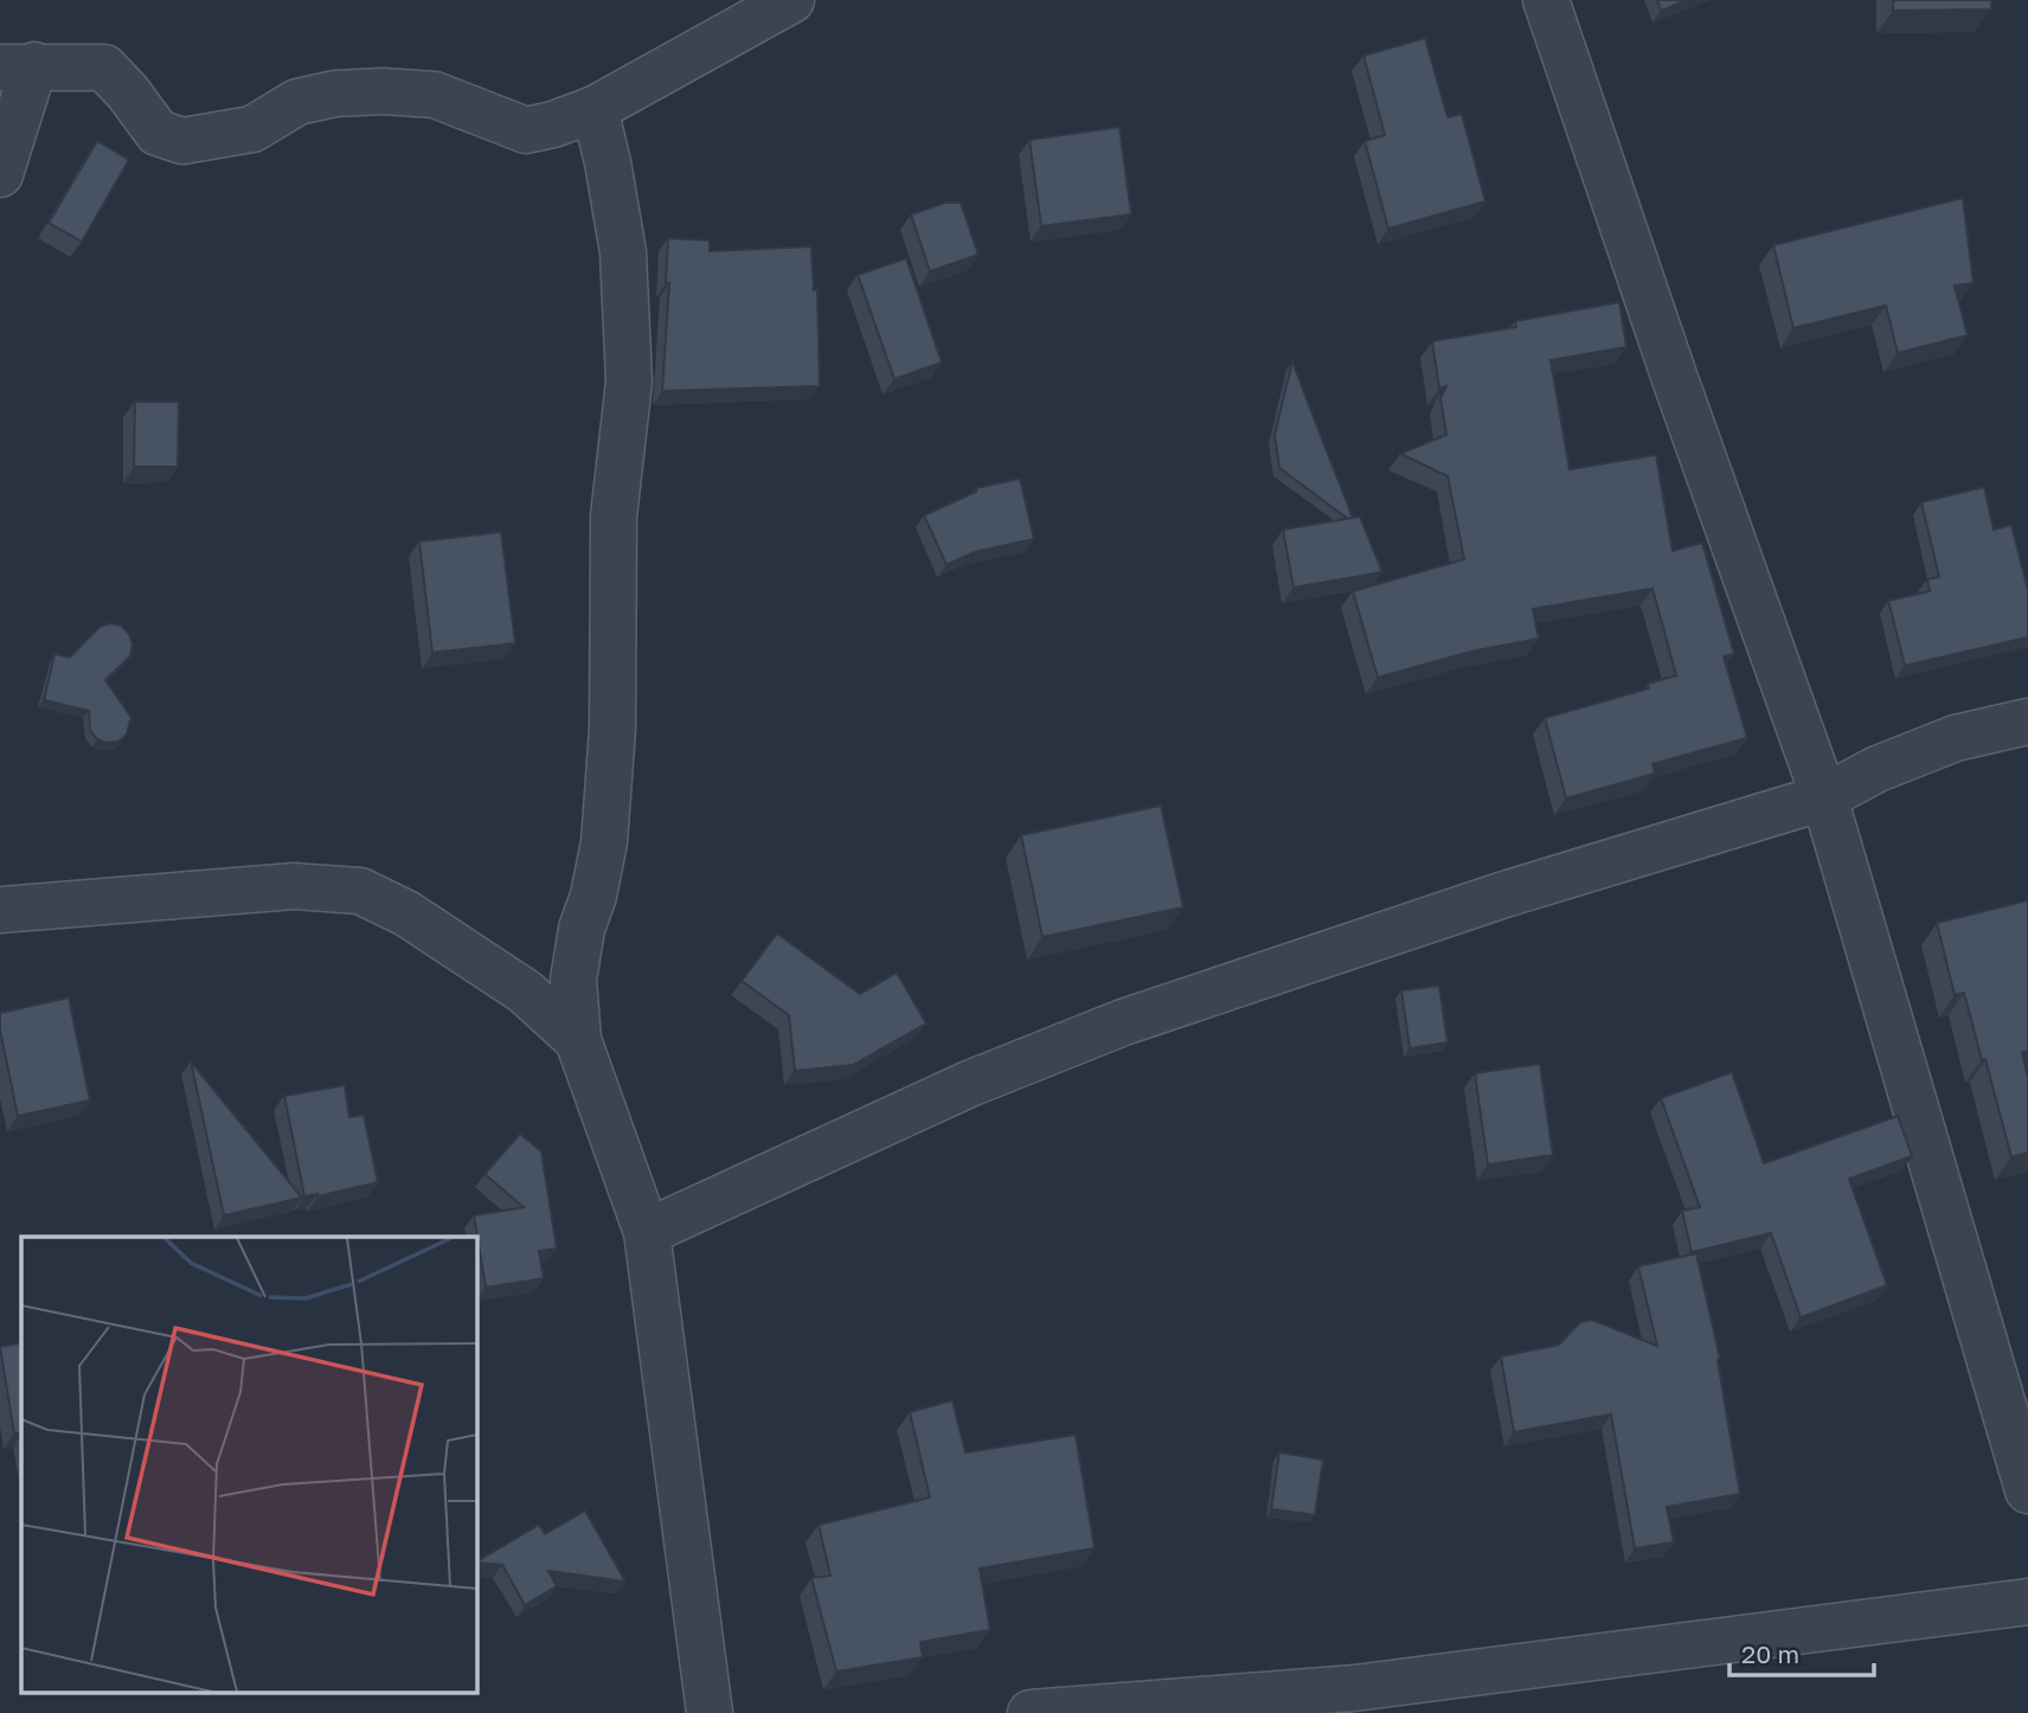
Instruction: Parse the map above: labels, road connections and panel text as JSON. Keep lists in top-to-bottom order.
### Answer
{
  "scale_bar": "20 m"
}
